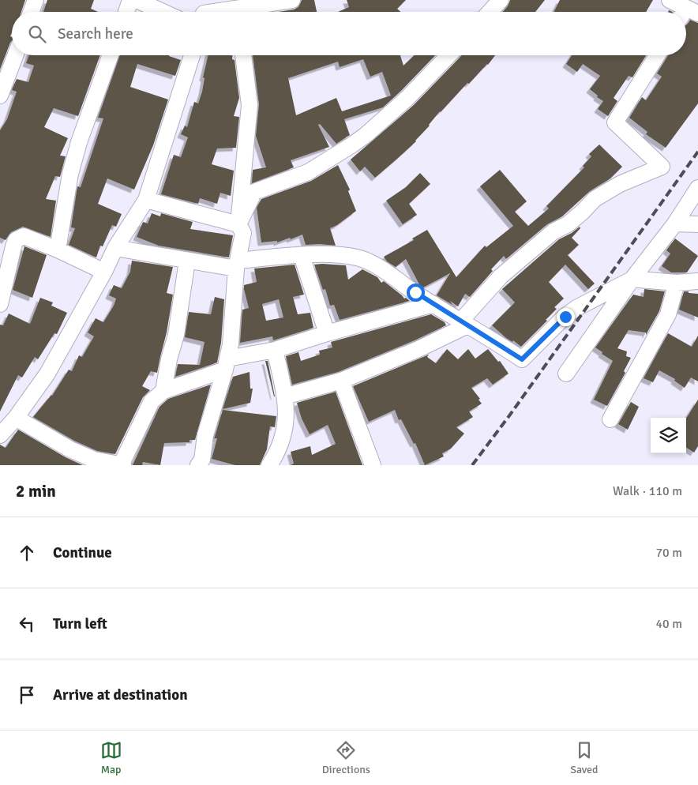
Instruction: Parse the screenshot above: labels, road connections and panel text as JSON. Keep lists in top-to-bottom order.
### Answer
{
  "page": {
    "search": "Search here",
    "heading": ["2 min", "Walk · 110 m"],
    "list": [
      ["Continue", "70 m"],
      ["Turn left", "40 m"],
      "Arrive at destination"
    ],
    "nav": ["Map", "Directions", "Saved"]
  }
}
